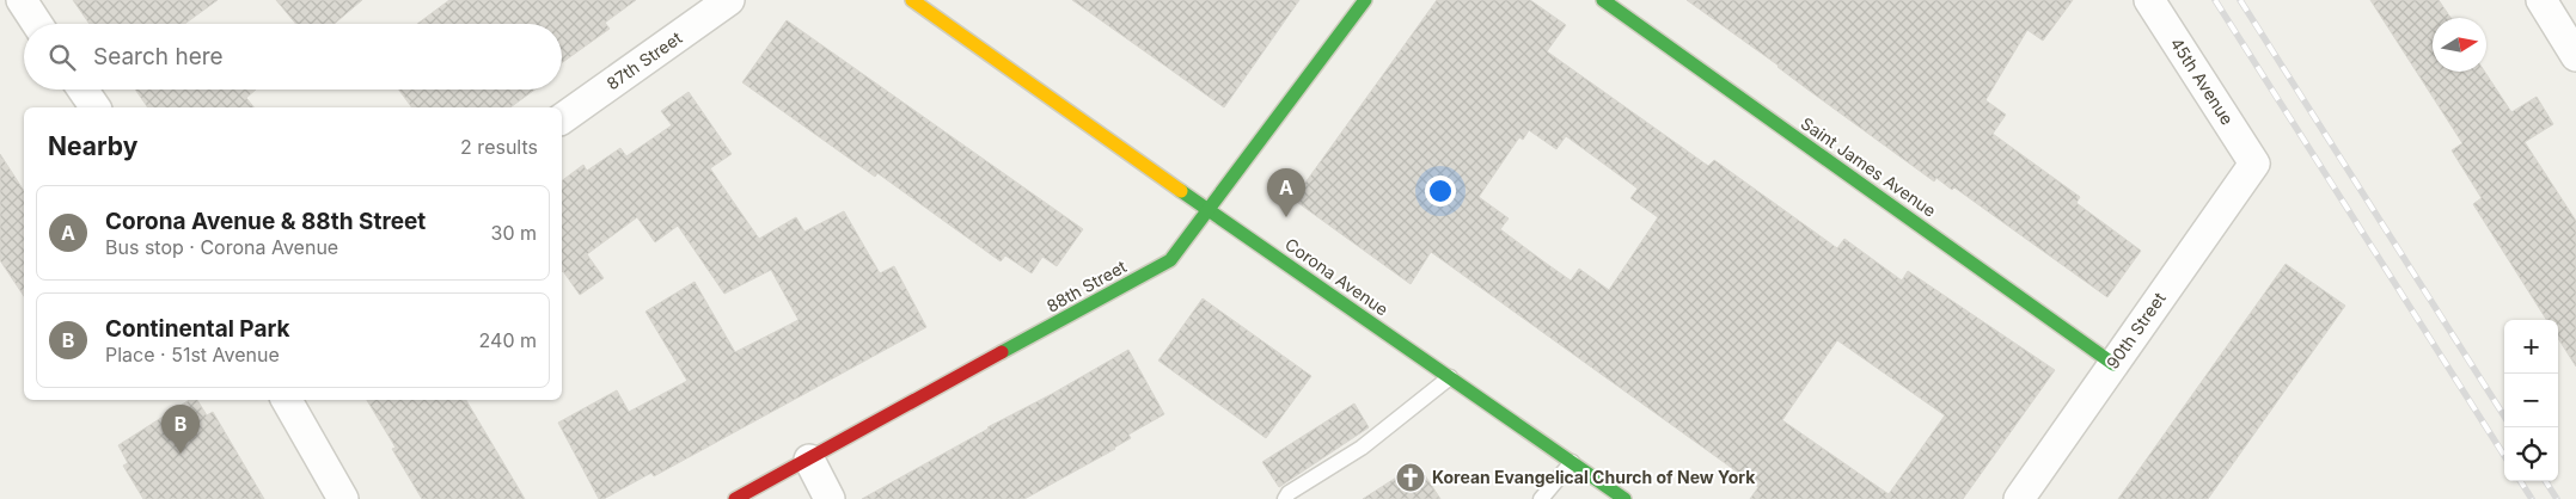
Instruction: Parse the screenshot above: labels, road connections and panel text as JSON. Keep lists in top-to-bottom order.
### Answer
{
  "streets": {
    "street": [
      "87th Street",
      "45th Avenue",
      "Saint James Avenue",
      "Corona Avenue",
      "88th Street",
      "90th Street"
    ]
  },
  "crossings": [
    ["45th Avenue", "90th Street"],
    ["Saint James Avenue", "90th Street"],
    ["Corona Avenue", "88th Street"]
  ],
  "places": {
    "church": ["Korean Evangelical Church of New York"]
  },
  "north": "right",
  "page": {
    "search": "Search here",
    "heading": ["Nearby", "2 results"],
    "pins": ["A", "B"],
    "list": [
      {
        "mark": "A",
        "name": "Corona Avenue & 88th Street",
        "note": "Bus stop · Corona Avenue",
        "value": "30 m"
      },
      {
        "mark": "B",
        "name": "Continental Park",
        "note": "Place · 51st Avenue",
        "value": "240 m"
      }
    ],
    "map_buttons": ["+", "−"]
  }
}
